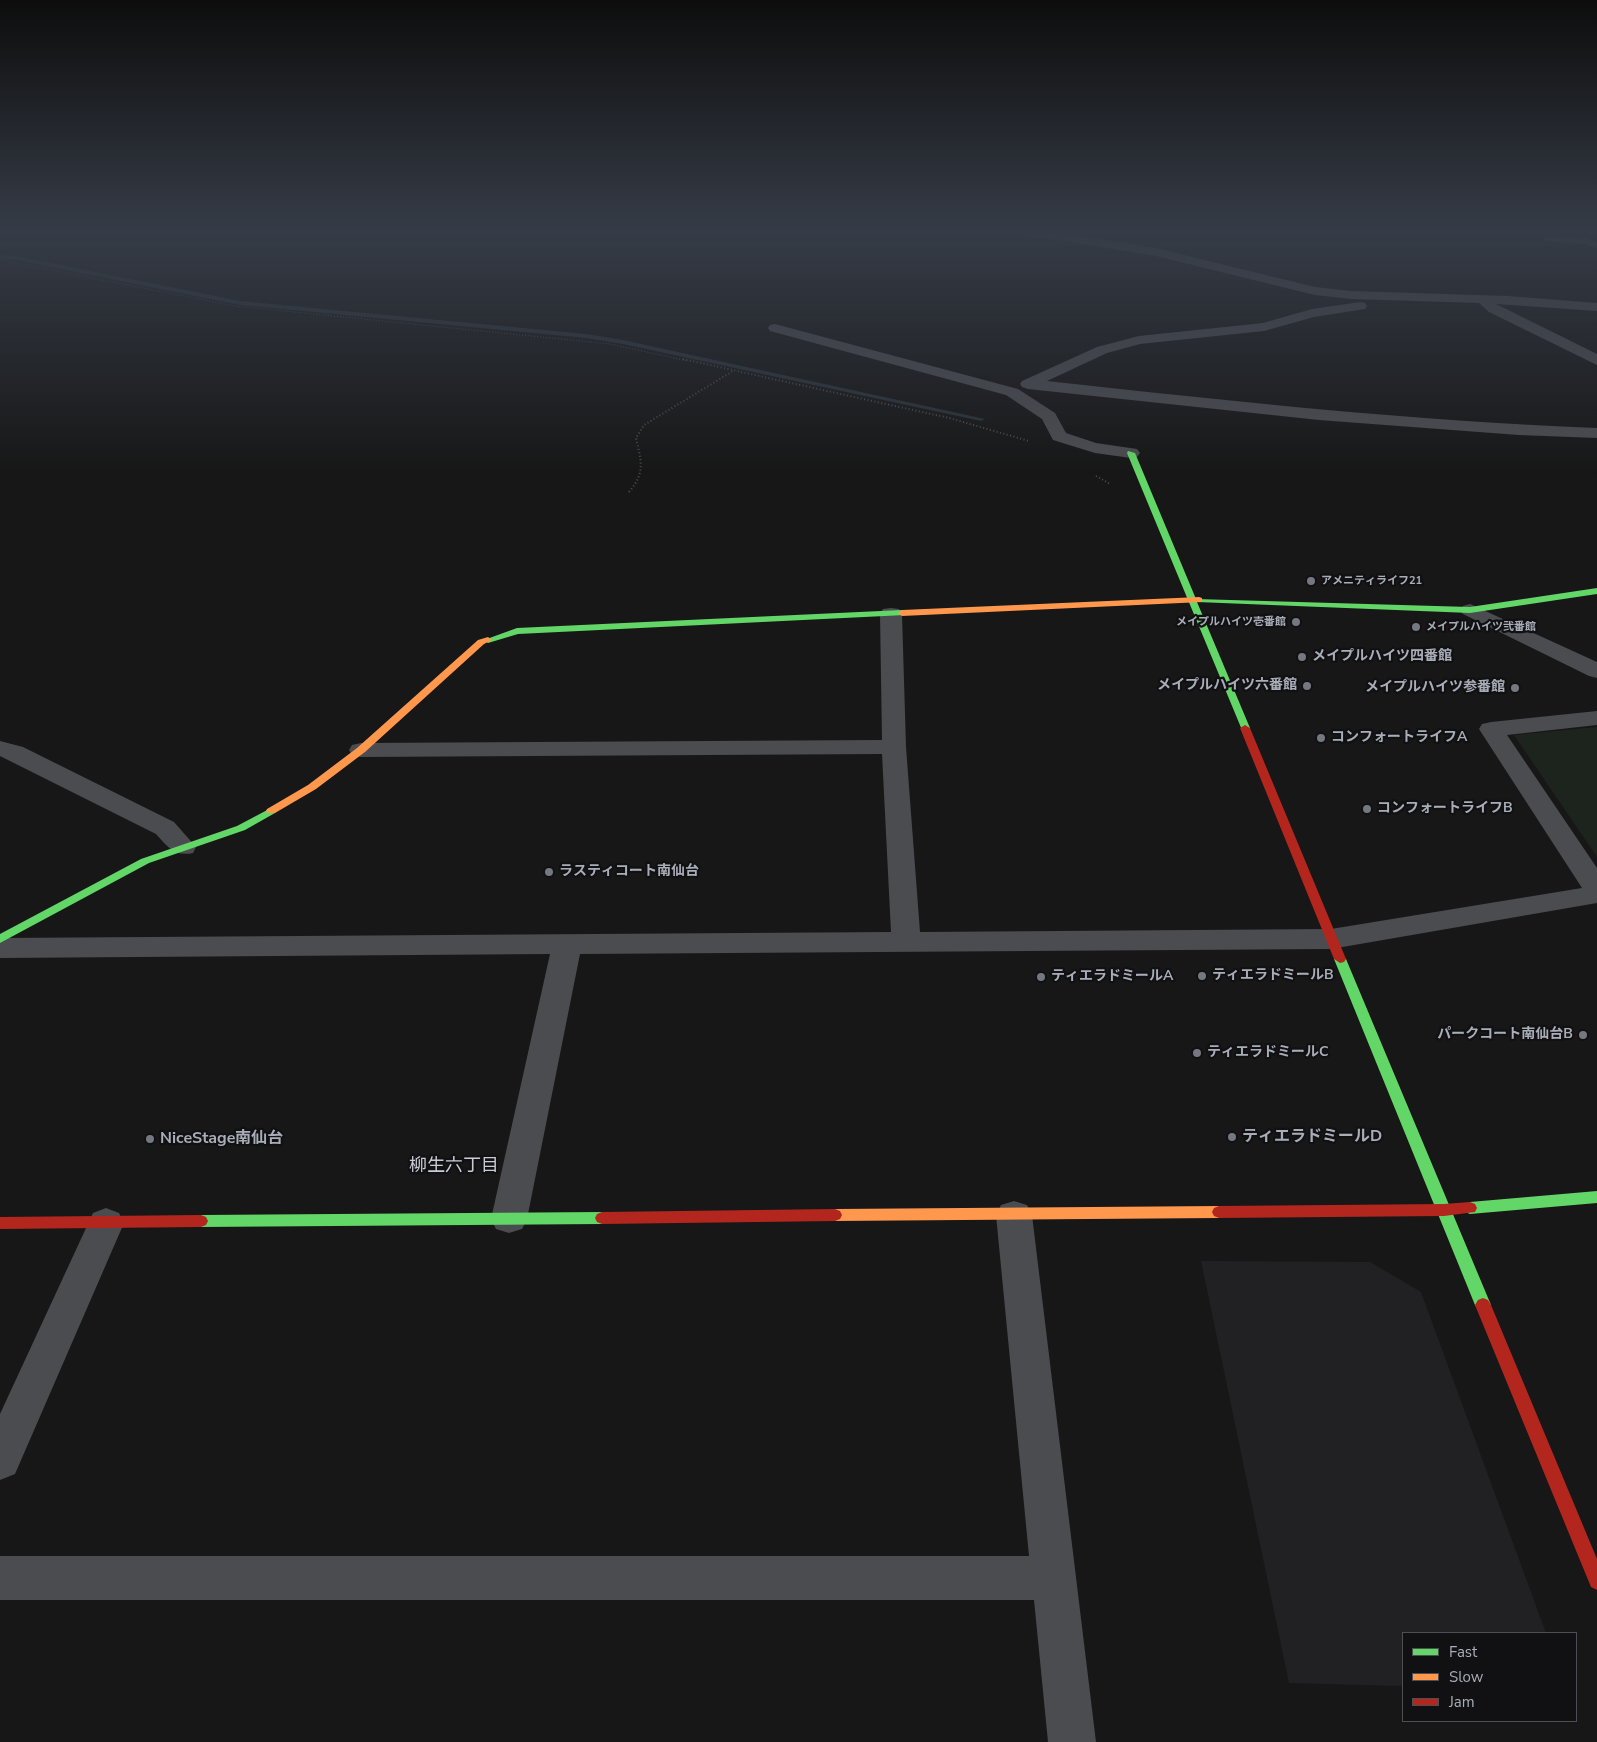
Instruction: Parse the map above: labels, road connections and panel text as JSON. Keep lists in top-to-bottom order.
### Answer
{
  "districts": ["柳生六丁目"],
  "places": [
    "アメニティライフ21",
    "メイプルハイツ壱番館",
    "メイプルハイツ弐番館",
    "メイプルハイツ四番館",
    "メイプルハイツ六番館",
    "メイプルハイツ参番館",
    "コンフォートライフA",
    "コンフォートライフB",
    "ラスティコート南仙台",
    "ティエラドミールB",
    "ティエラドミールA",
    "パークコート南仙台B",
    "ティエラドミールC",
    "ティエラドミールD",
    "NiceStage南仙台"
  ],
  "legend": ["Fast", "Slow", "Jam"]
}
